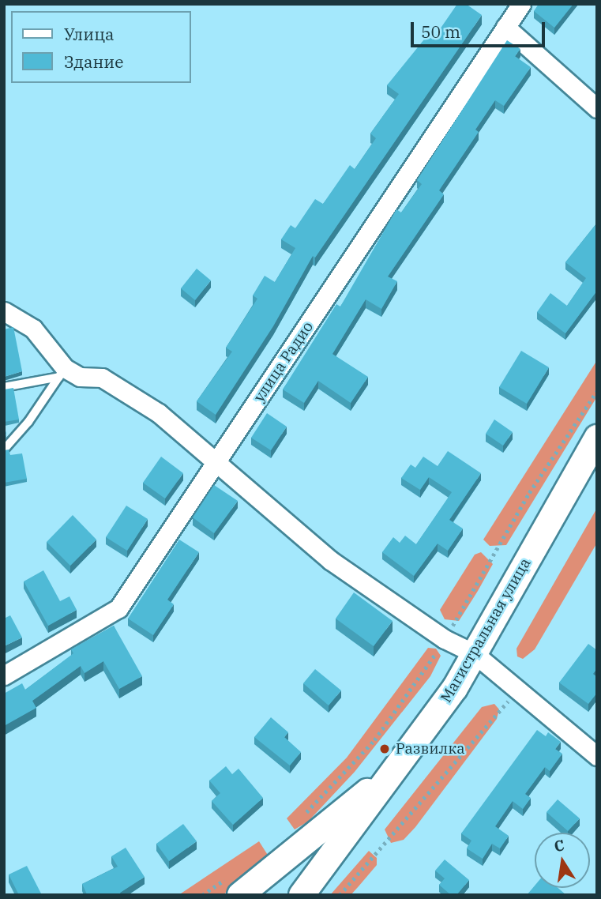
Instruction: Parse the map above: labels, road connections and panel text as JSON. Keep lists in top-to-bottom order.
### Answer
{
  "streets": {
    "main road": ["Магистральная улица"],
    "street": ["улица Радио"]
  },
  "places": ["Развилка"],
  "legend": ["Улица", "Здание"],
  "scale_bar": "50 m",
  "north": "top"
}
